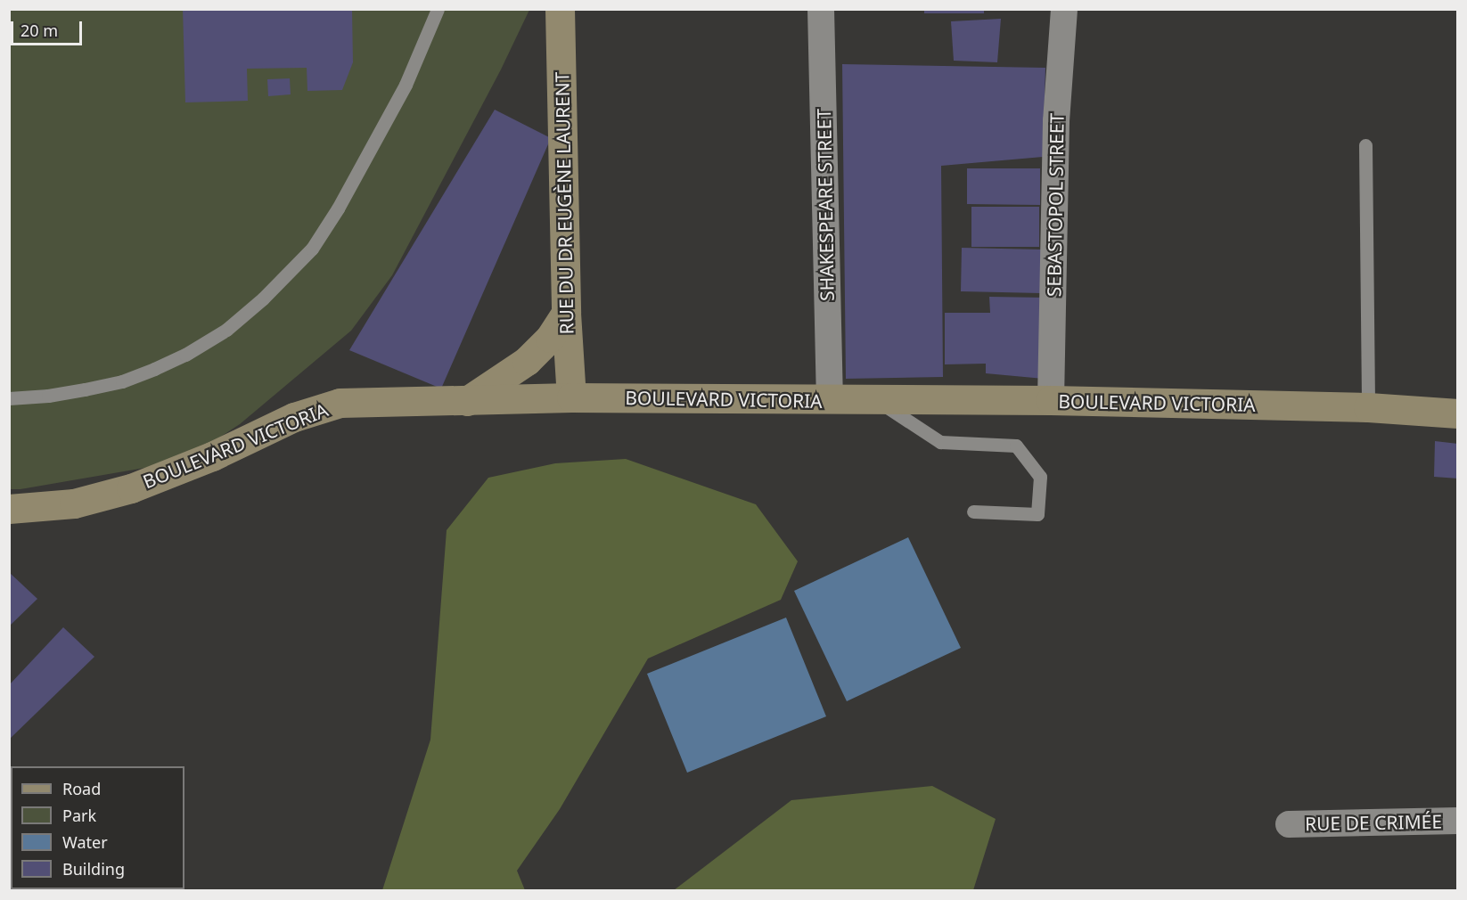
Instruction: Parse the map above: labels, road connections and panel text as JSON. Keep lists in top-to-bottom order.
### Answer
{
  "streets": {
    "main road": ["RUE DU DR EUGÈNE LAURENT", "BOULEVARD VICTORIA"],
    "street": ["SHAKESPEARE STREET", "SEBASTOPOL STREET", "RUE DE CRIMÉE"]
  },
  "crossings": [
    ["RUE DU DR EUGÈNE LAURENT", "BOULEVARD VICTORIA"],
    ["SHAKESPEARE STREET", "BOULEVARD VICTORIA"],
    ["SEBASTOPOL STREET", "BOULEVARD VICTORIA"]
  ],
  "legend": [
    "Road",
    "Park",
    "Water",
    "Building"
  ],
  "scale_bar": "20 m"
}
